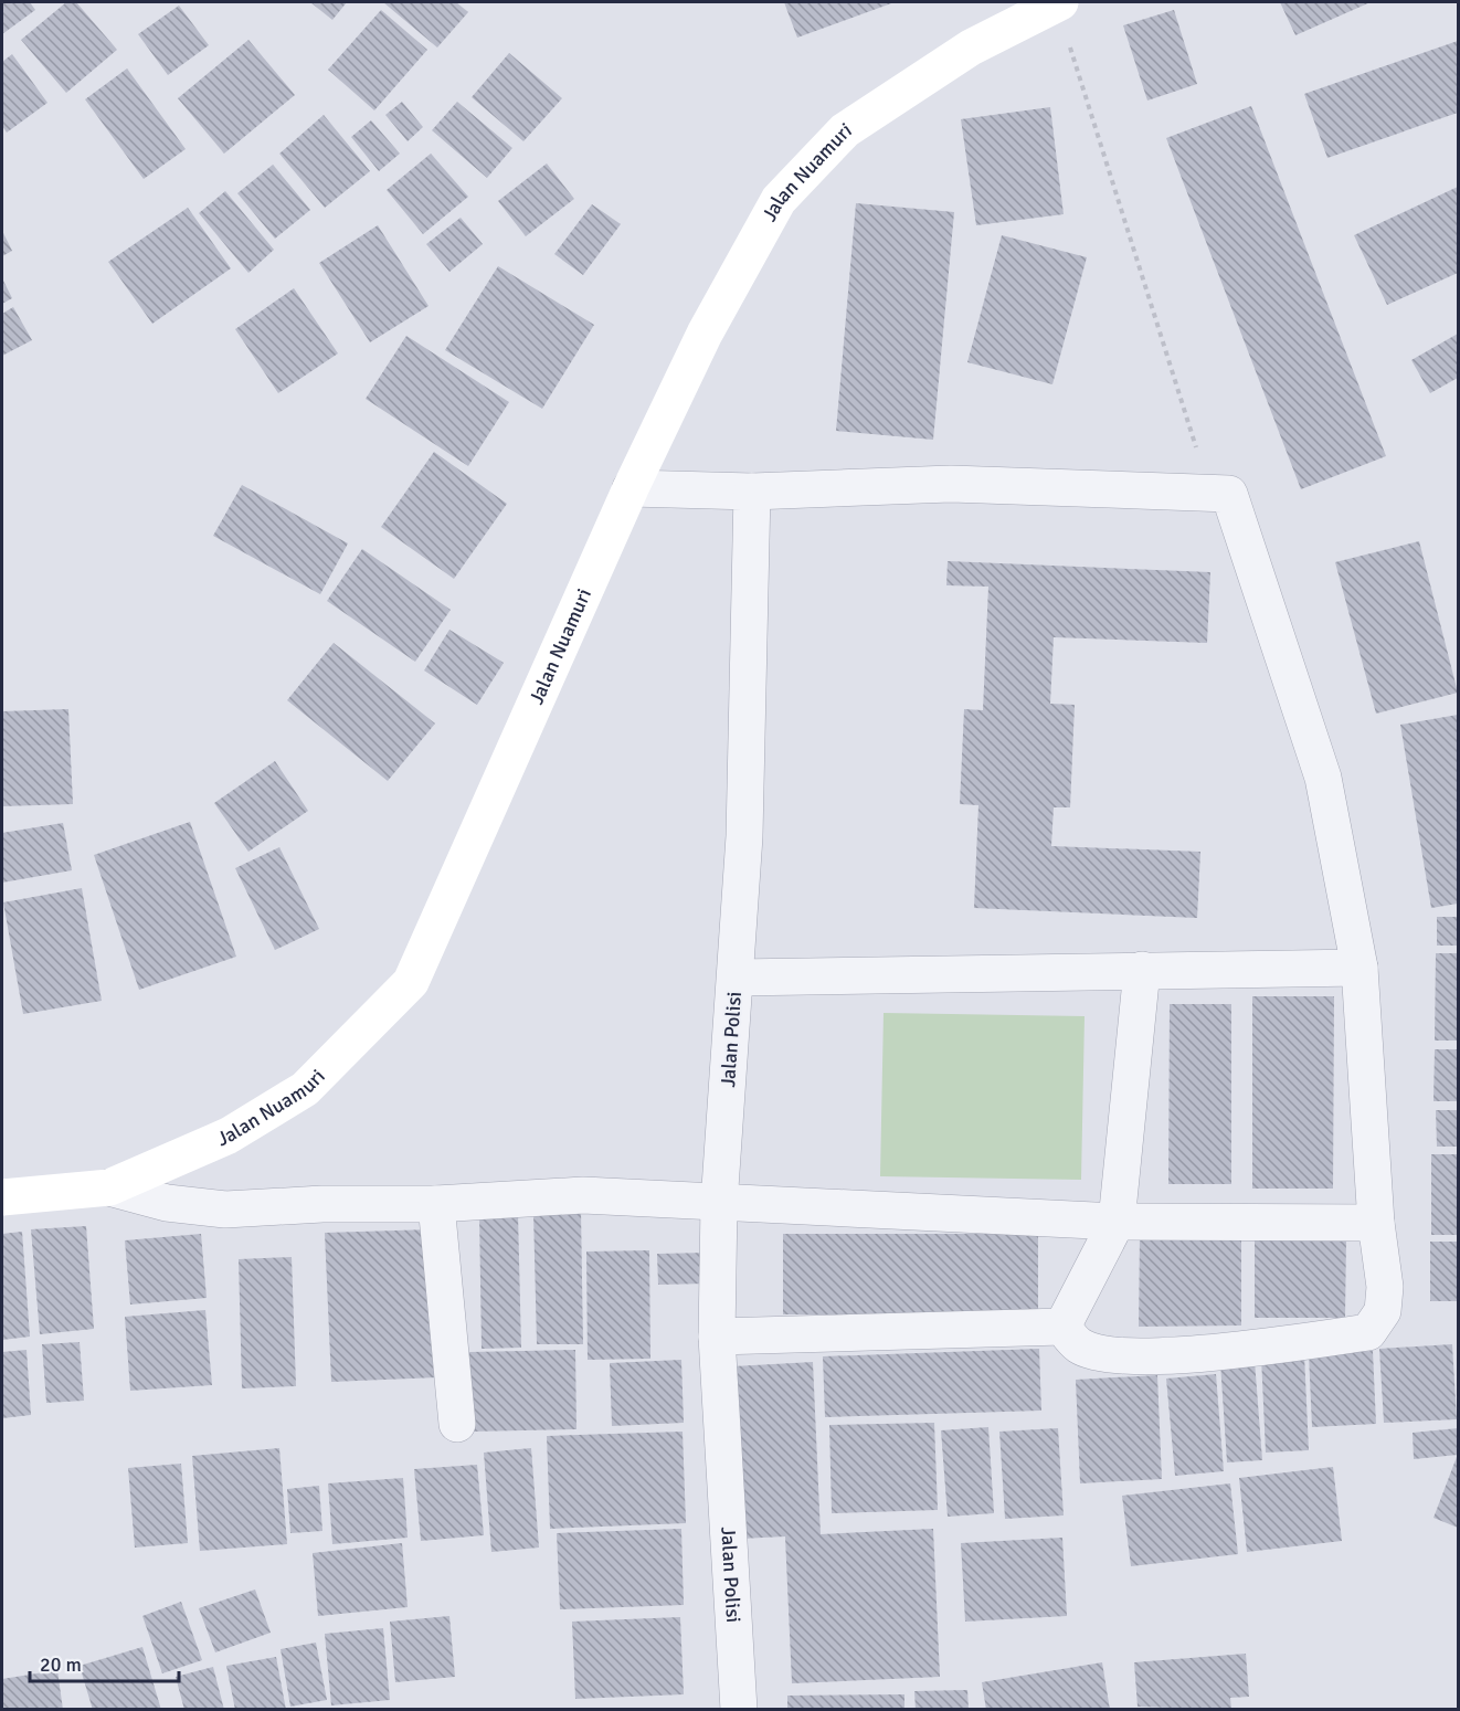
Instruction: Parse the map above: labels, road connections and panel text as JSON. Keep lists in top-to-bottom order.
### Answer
{
  "streets": {
    "street": ["Jalan Nuamuri", "Jalan Polisi"]
  },
  "scale_bar": "20 m"
}
